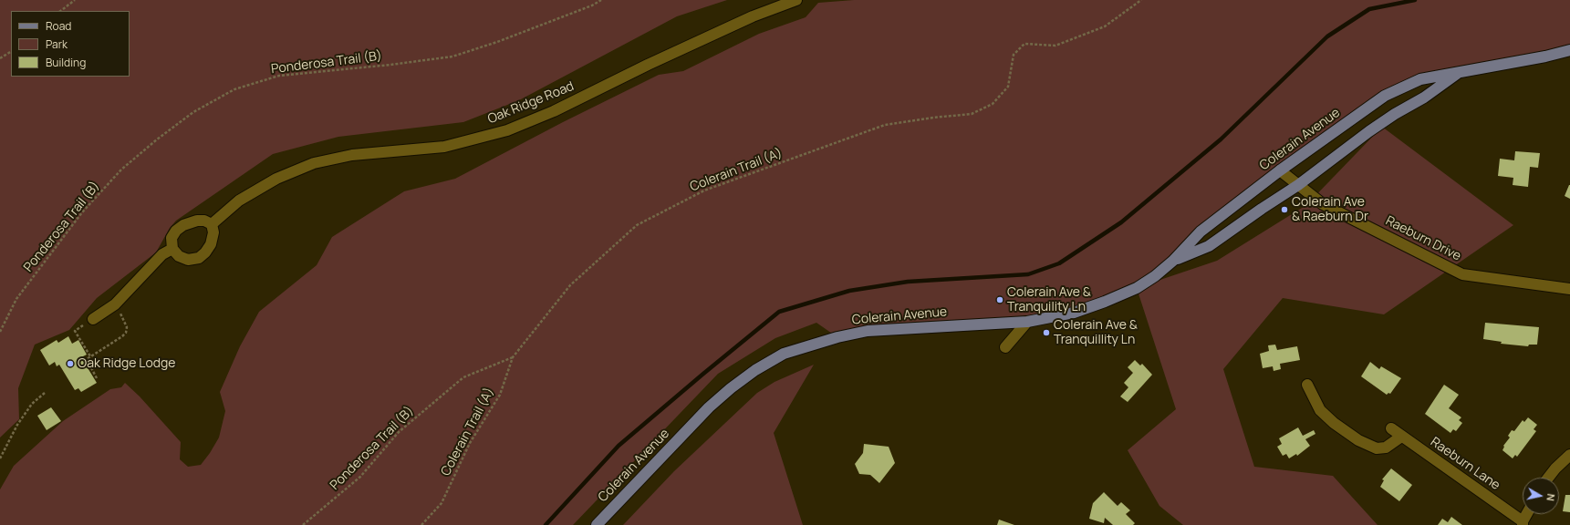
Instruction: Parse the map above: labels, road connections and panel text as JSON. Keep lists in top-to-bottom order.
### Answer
{
  "streets": {
    "main road": ["Colerain Avenue"],
    "street": ["Oak Ridge Road", "Raeburn Drive", "Raeburn Lane"],
    "path": ["Ponderosa Trail (B)", "Colerain Trail (A)"]
  },
  "crossings": [
    ["Ponderosa Trail (B)", "Colerain Trail (A)"],
    ["Colerain Avenue", "Raeburn Drive"]
  ],
  "places": [
    "Colerain Ave & Raeburn Dr",
    "Colerain Ave & Tranquility Ln",
    "Colerain Ave & Tranquillity Ln",
    "Oak Ridge Lodge"
  ],
  "legend": ["Road", "Park", "Building"],
  "north": "right"
}
